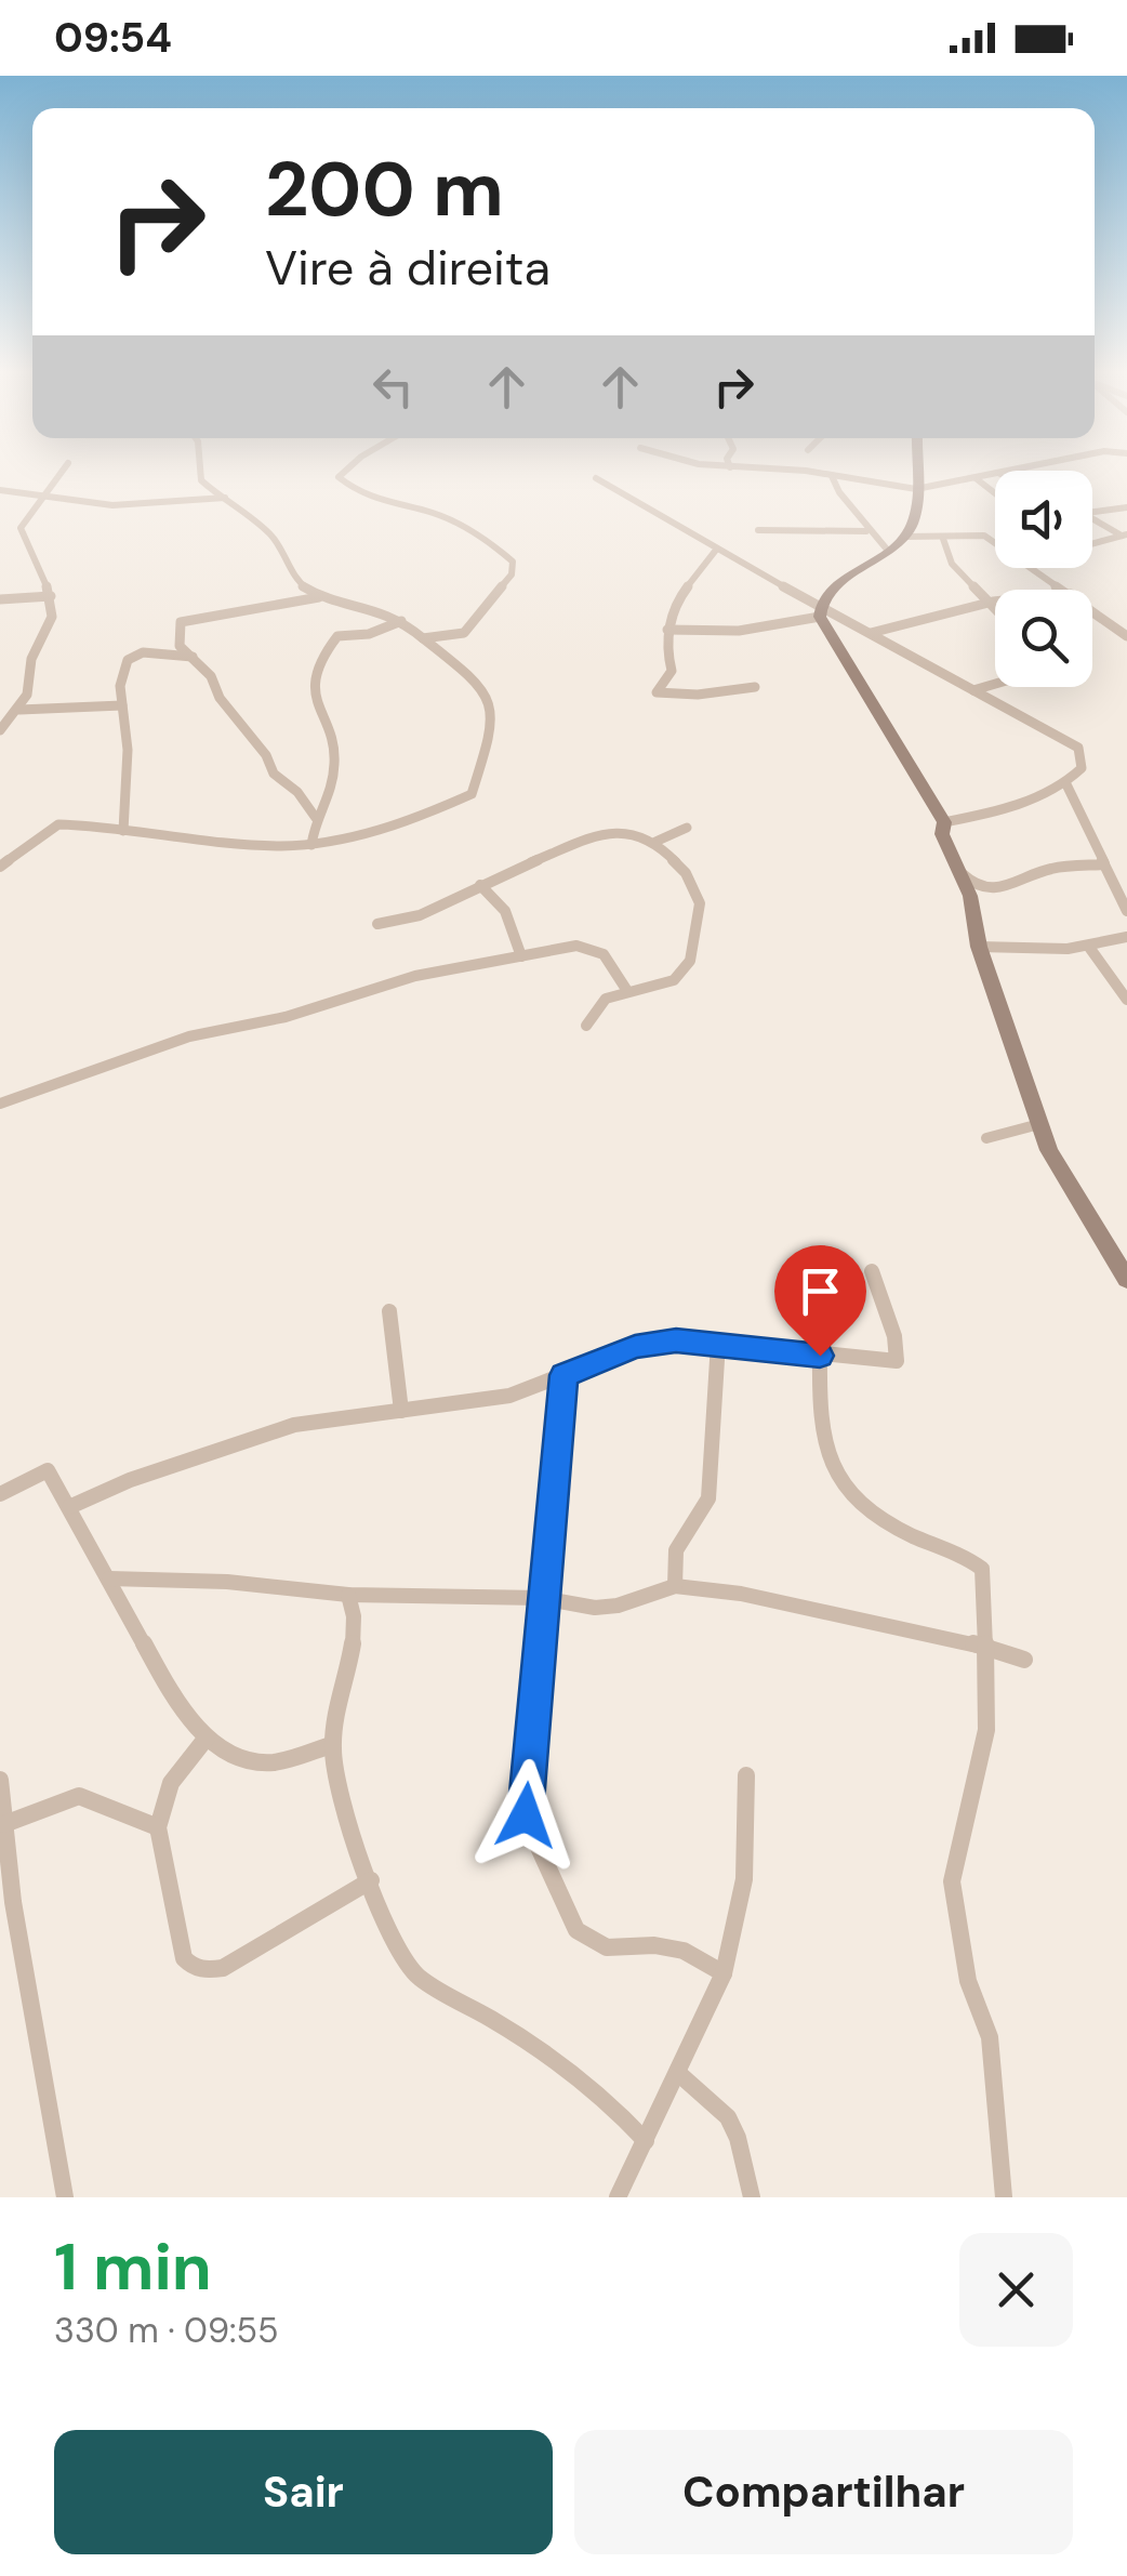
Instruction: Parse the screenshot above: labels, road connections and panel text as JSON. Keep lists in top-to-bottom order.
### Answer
{
  "page": {
    "status": "09:54",
    "turn": ["200 m", "Vire à direita"],
    "heading": ["1 min", "330 m · 09:55"],
    "buttons": ["Sair", "Compartilhar"]
  }
}
